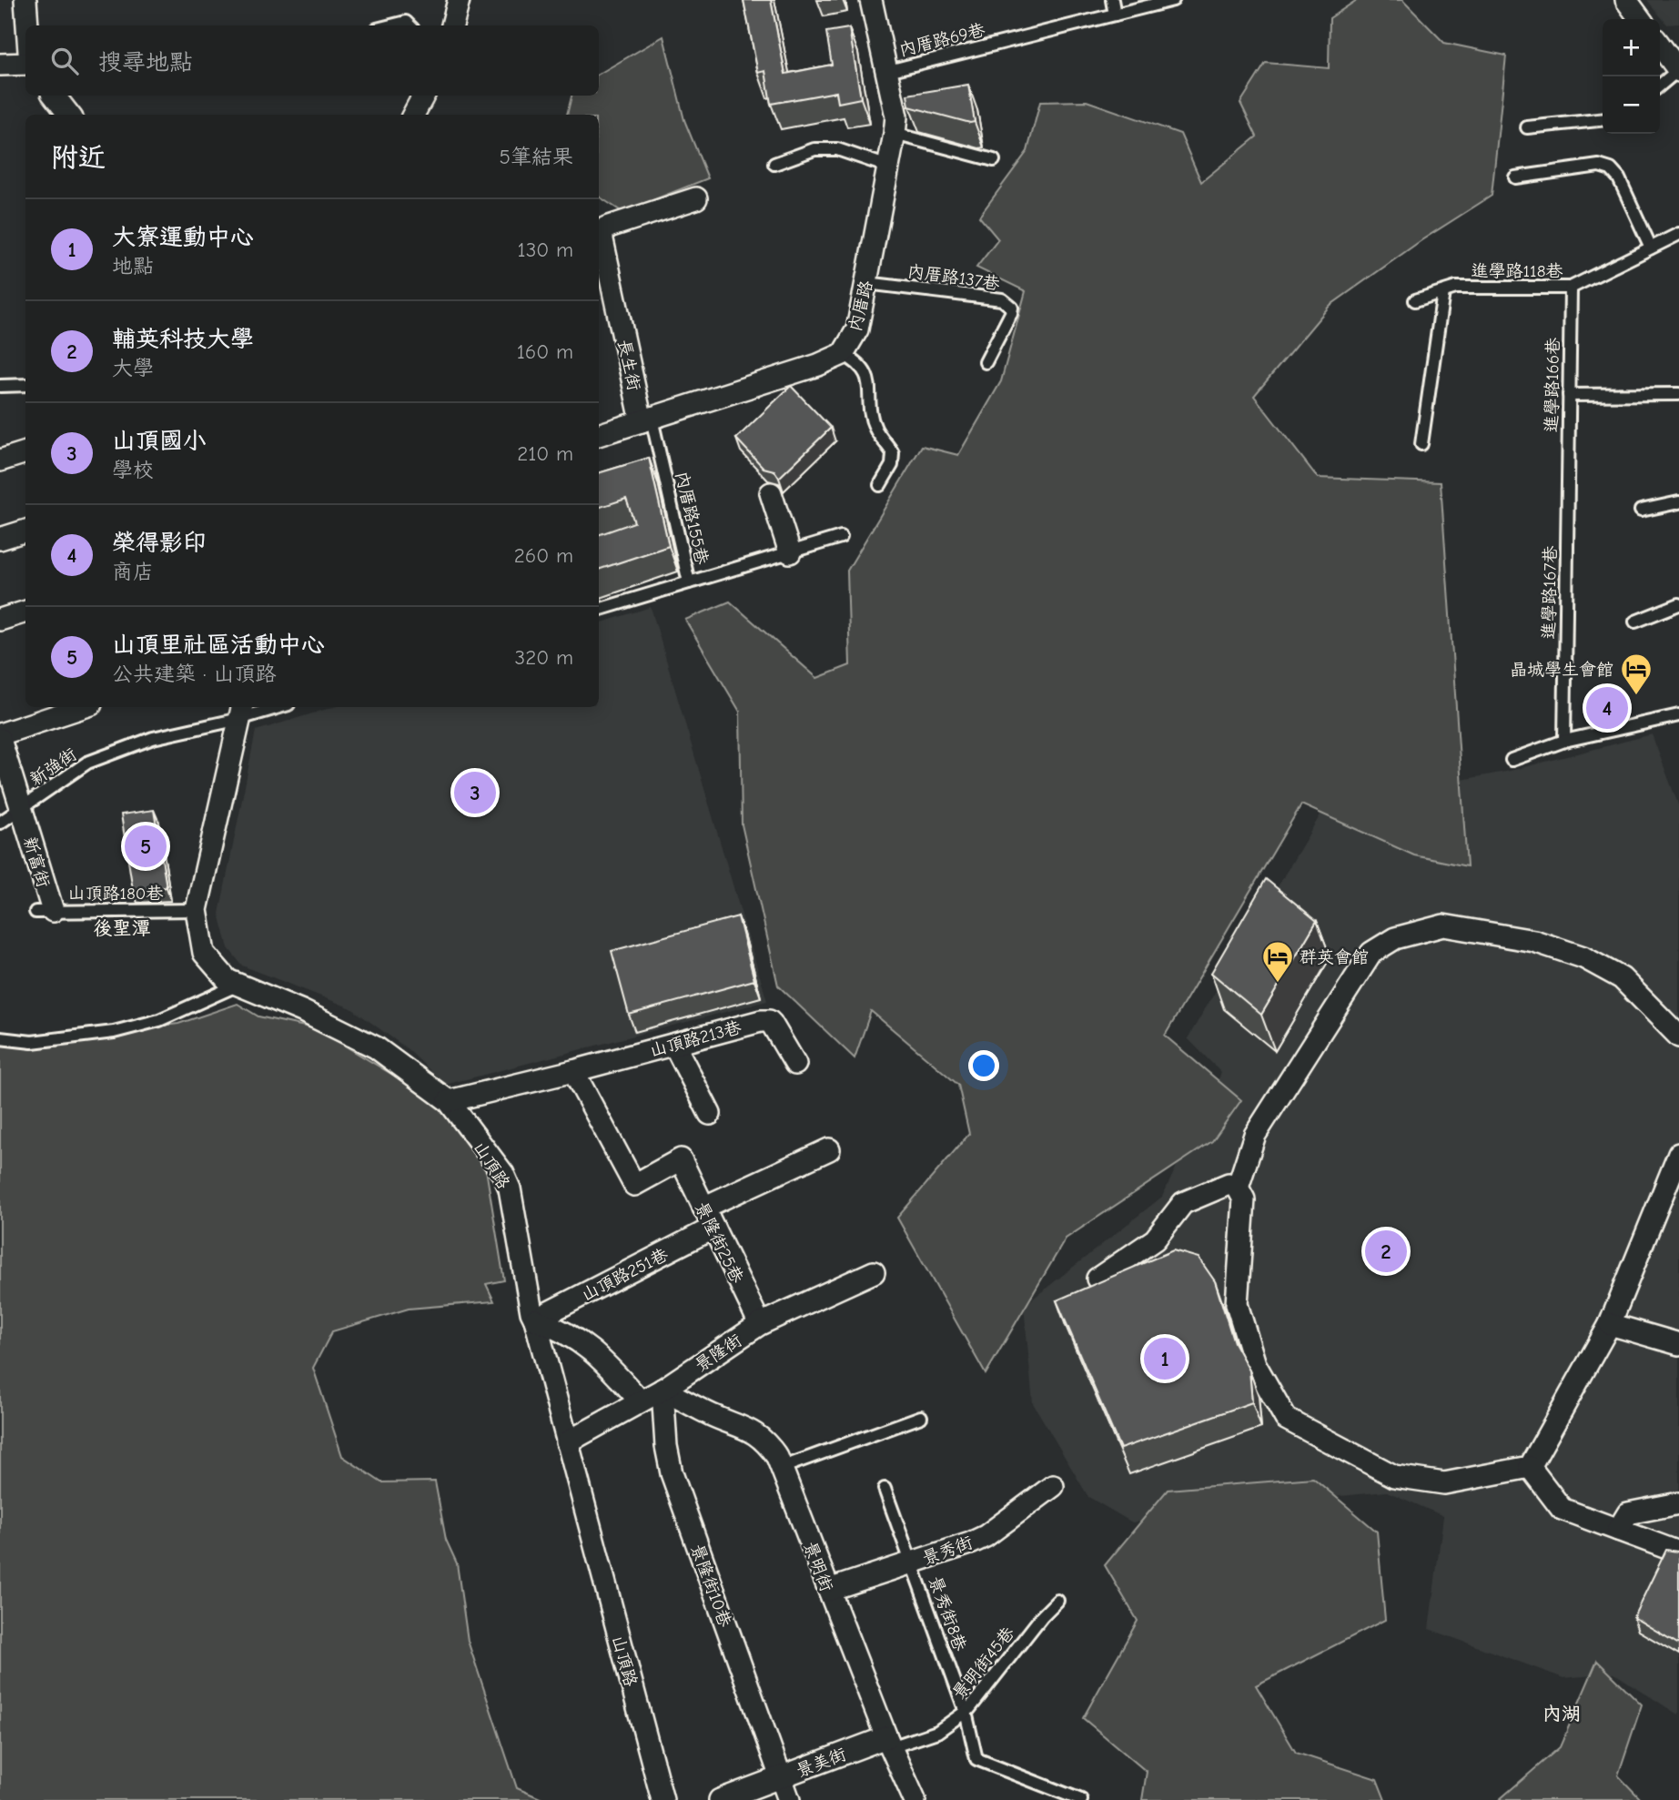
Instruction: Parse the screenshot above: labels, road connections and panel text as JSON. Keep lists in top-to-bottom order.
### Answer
{
  "streets": {
    "street": [
      "內厝路",
      "長生街",
      "新富街",
      "山頂路213巷",
      "山頂路",
      "景隆街25巷",
      "山頂路251巷",
      "景隆街",
      "景秀街",
      "景明街",
      "景隆街10巷",
      "景美街"
    ],
    "lane": [
      "內厝路69巷",
      "進學路118巷",
      "內厝路137巷",
      "進學路166巷",
      "內厝路155巷",
      "進學路167巷",
      "新強街",
      "山頂路180巷",
      "景秀街8巷",
      "景明街45巷"
    ]
  },
  "crossings": [
    ["內厝路69巷", "內厝路"],
    ["進學路118巷", "進學路166巷"],
    ["內厝路137巷", "內厝路"],
    ["內厝路", "長生街"],
    ["內厝路", "內厝路155巷"],
    ["長生街", "內厝路155巷"],
    ["進學路166巷", "進學路167巷"],
    ["新強街", "新富街"],
    ["新強街", "山頂路"],
    ["新富街", "山頂路180巷"],
    ["山頂路180巷", "山頂路"],
    ["山頂路213巷", "山頂路"],
    ["山頂路213巷", "景隆街25巷"],
    ["山頂路", "山頂路251巷"],
    ["山頂路", "景隆街"],
    ["景隆街25巷", "山頂路251巷"],
    ["景隆街25巷", "景隆街"],
    ["景隆街", "景明街"],
    ["景隆街", "景隆街10巷"],
    ["景秀街", "景明街"],
    ["景秀街", "景秀街8巷"],
    ["景明街", "景隆街10巷"],
    ["景明街", "景明街45巷"],
    ["景明街", "景美街"],
    ["景隆街10巷", "景美街"],
    ["景秀街8巷", "景明街45巷"],
    ["景明街45巷", "景美街"]
  ],
  "districts": ["後聖潭", "内湖"],
  "places": {
    "hotel": ["晶城學生會館", "群英會館"]
  },
  "page": {
    "map_buttons": ["+", "−"],
    "search": "搜尋地點",
    "heading": ["附近", "5筆結果"],
    "list": [
      {
        "mark": "1",
        "name": "大寮運動中心",
        "note": "地點",
        "value": "130 m"
      },
      {
        "mark": "2",
        "name": "輔英科技大學",
        "note": "大學",
        "value": "160 m"
      },
      {
        "mark": "3",
        "name": "山頂國小",
        "note": "學校",
        "value": "210 m"
      },
      {
        "mark": "4",
        "name": "榮得影印",
        "note": "商店",
        "value": "260 m"
      },
      {
        "mark": "5",
        "name": "山頂里社區活動中心",
        "note": "公共建築 · 山頂路",
        "value": "320 m"
      }
    ],
    "pins": [
      "4",
      "3",
      "5",
      "2",
      "1"
    ]
  }
}
